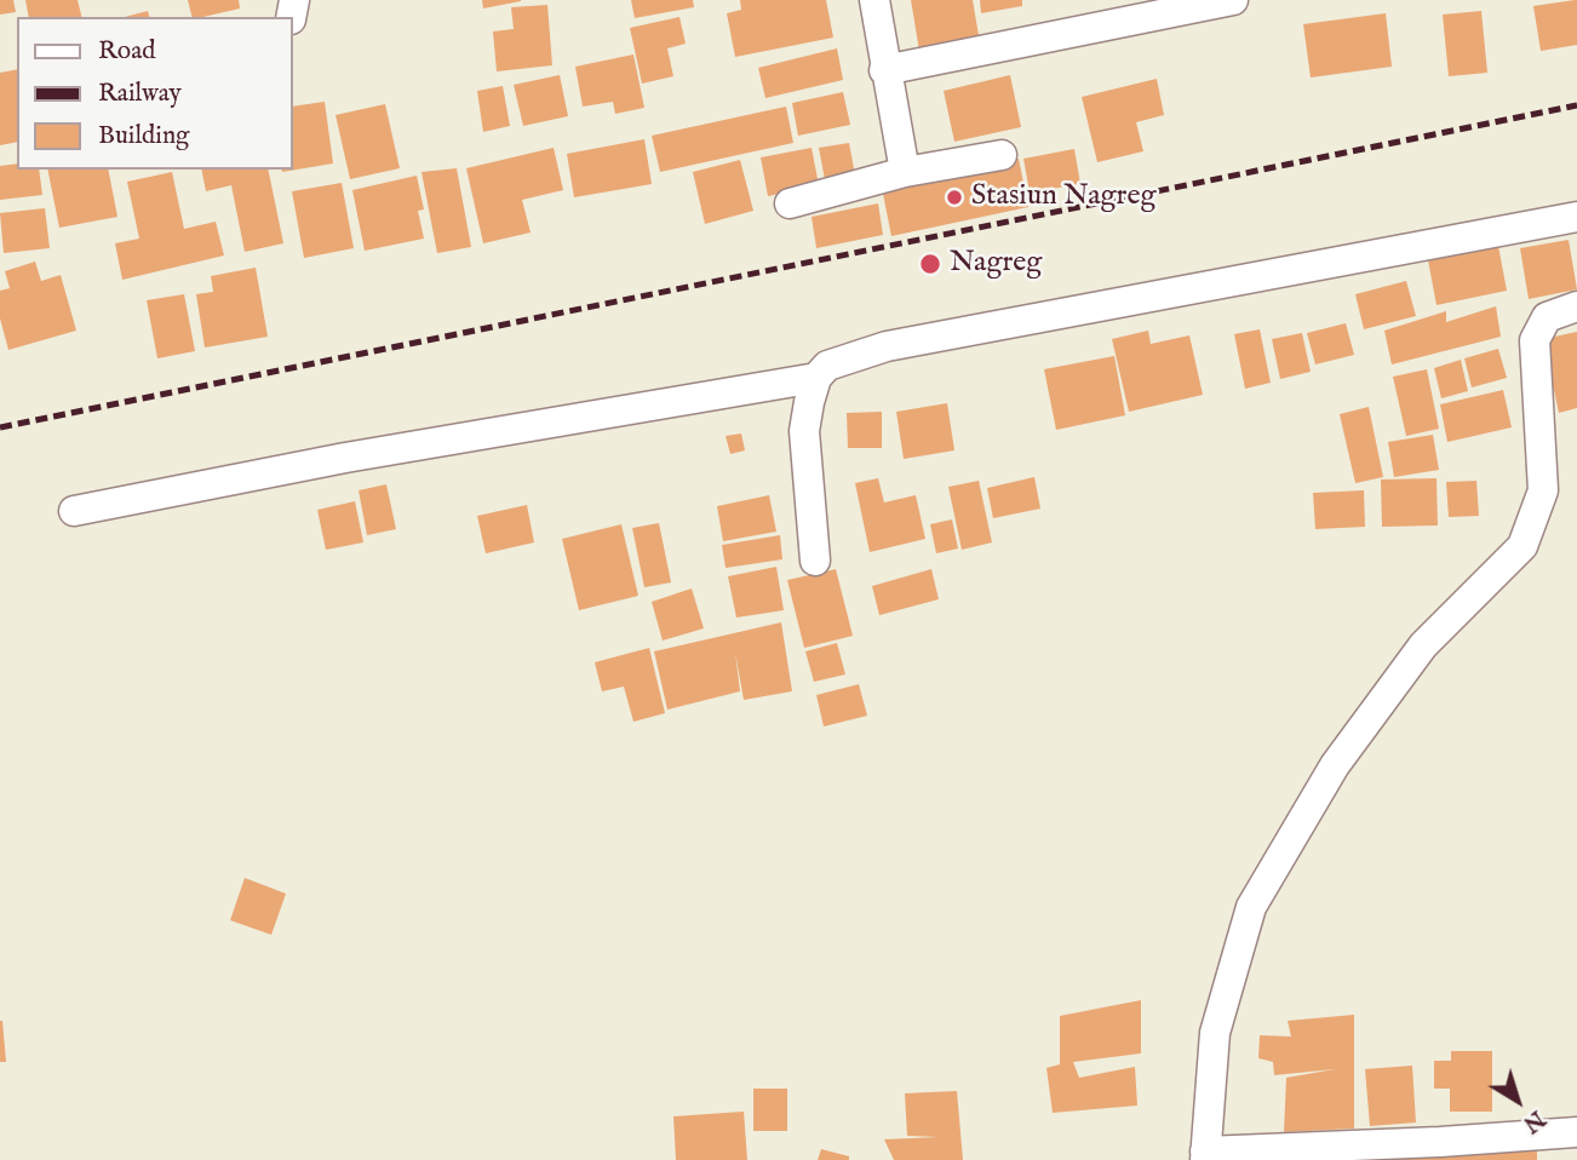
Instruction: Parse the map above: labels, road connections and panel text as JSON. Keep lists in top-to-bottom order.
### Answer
{
  "places": ["Stasiun Nagreg", "Nagreg"],
  "legend": ["Road", "Railway", "Building"],
  "north": "bottom right"
}
